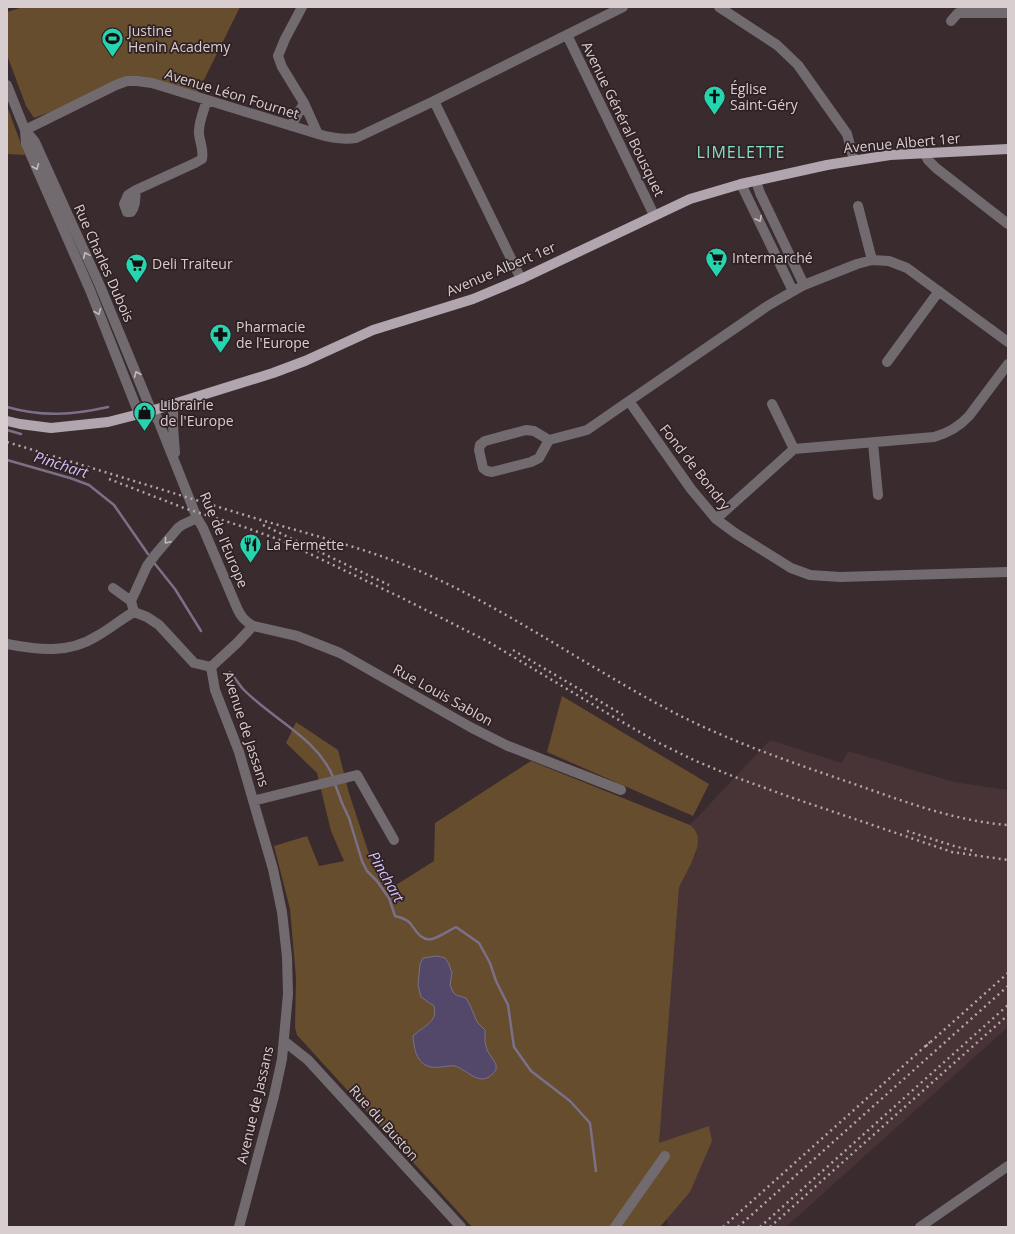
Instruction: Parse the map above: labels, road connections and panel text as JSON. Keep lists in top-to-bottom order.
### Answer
{
  "streets": {
    "main road": ["Avenue Albert 1er"],
    "street": [
      "Avenue Léon Fournet",
      "Avenue Général Bousquet",
      "Rue Charles Dubois",
      "Fond de Bondry",
      "Rue de l'Europe",
      "Rue Louis Sablon",
      "Avenue de Jassans",
      "Rue du Buston"
    ]
  },
  "crossings": [
    ["Avenue Léon Fournet", "Avenue Général Bousquet"],
    ["Avenue Léon Fournet", "Rue Charles Dubois"],
    ["Avenue Général Bousquet", "Avenue Albert 1er"],
    ["Avenue Albert 1er", "Rue Charles Dubois"],
    ["Avenue Albert 1er", "Rue de l'Europe"],
    ["Rue Charles Dubois", "Rue de l'Europe"],
    ["Rue de l'Europe", "Rue Louis Sablon"],
    ["Avenue de Jassans", "Rue du Buston"]
  ],
  "districts": ["LIMELETTE"],
  "water": ["Pinchart"],
  "places": {
    "sports": ["Justine Henin Academy"],
    "church": ["Église Saint-Géry"],
    "supermarket": ["Intermarché", "Deli Traiteur"],
    "pharmacy": ["Pharmacie de l'Europe"],
    "shop": ["Librairie de l'Europe"],
    "restaurant": ["La Fermette"]
  }
}
